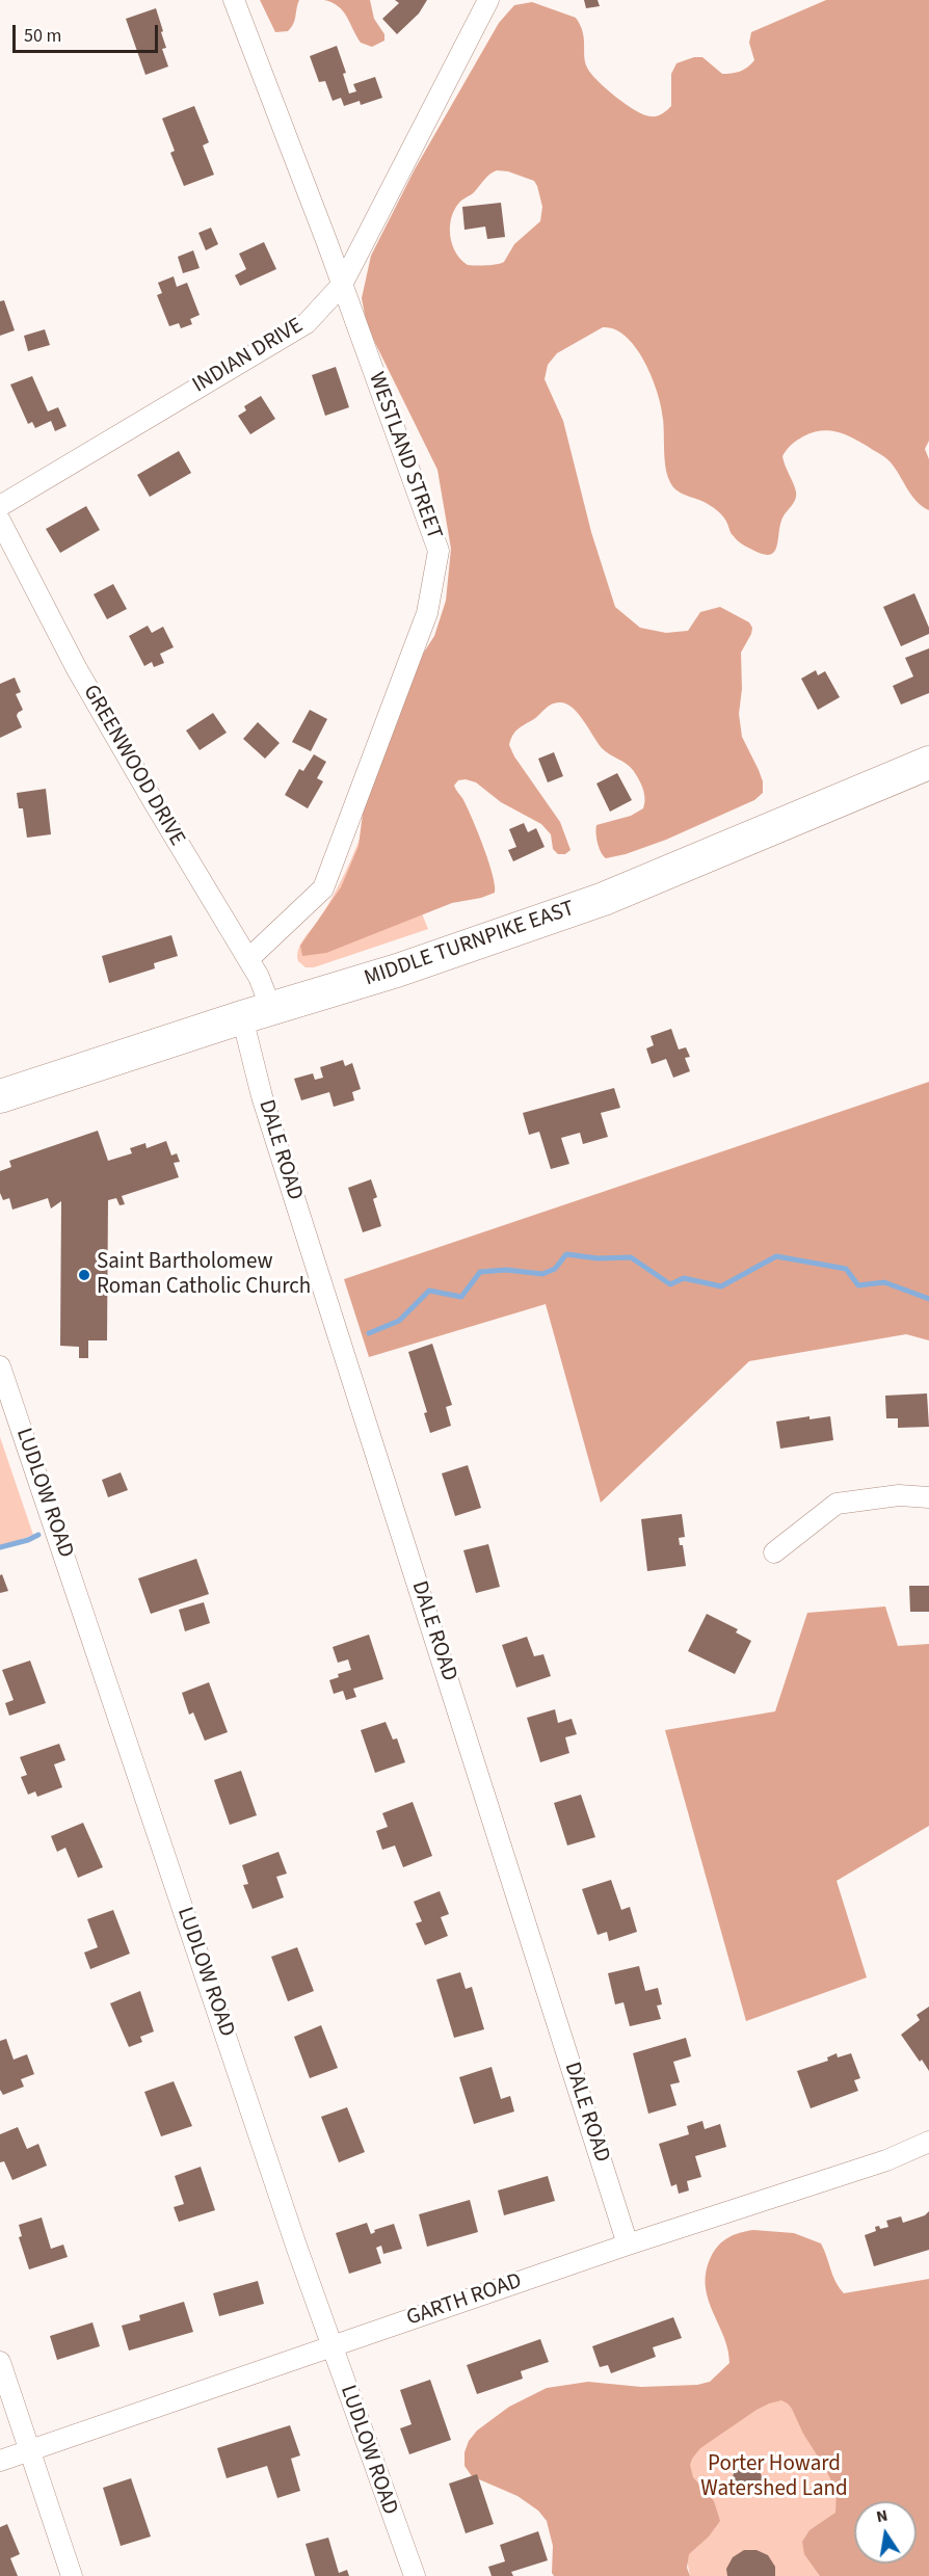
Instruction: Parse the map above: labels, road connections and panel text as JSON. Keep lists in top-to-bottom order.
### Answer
{
  "streets": {
    "main road": ["MIDDLE TURNPIKE EAST"],
    "street": [
      "INDIAN DRIVE",
      "WESTLAND STREET",
      "GREENWOOD DRIVE",
      "DALE ROAD",
      "LUDLOW ROAD",
      "GARTH ROAD"
    ]
  },
  "crossings": [
    ["INDIAN DRIVE", "WESTLAND STREET"],
    ["WESTLAND STREET", "GREENWOOD DRIVE"],
    ["GREENWOOD DRIVE", "MIDDLE TURNPIKE EAST"],
    ["GREENWOOD DRIVE", "DALE ROAD"],
    ["MIDDLE TURNPIKE EAST", "DALE ROAD"],
    ["DALE ROAD", "GARTH ROAD"],
    ["LUDLOW ROAD", "GARTH ROAD"]
  ],
  "parks": ["Porter Howard Watershed Land"],
  "places": ["Saint Bartholomew Roman Catholic Church"],
  "scale_bar": "50 m",
  "north": "top"
}
